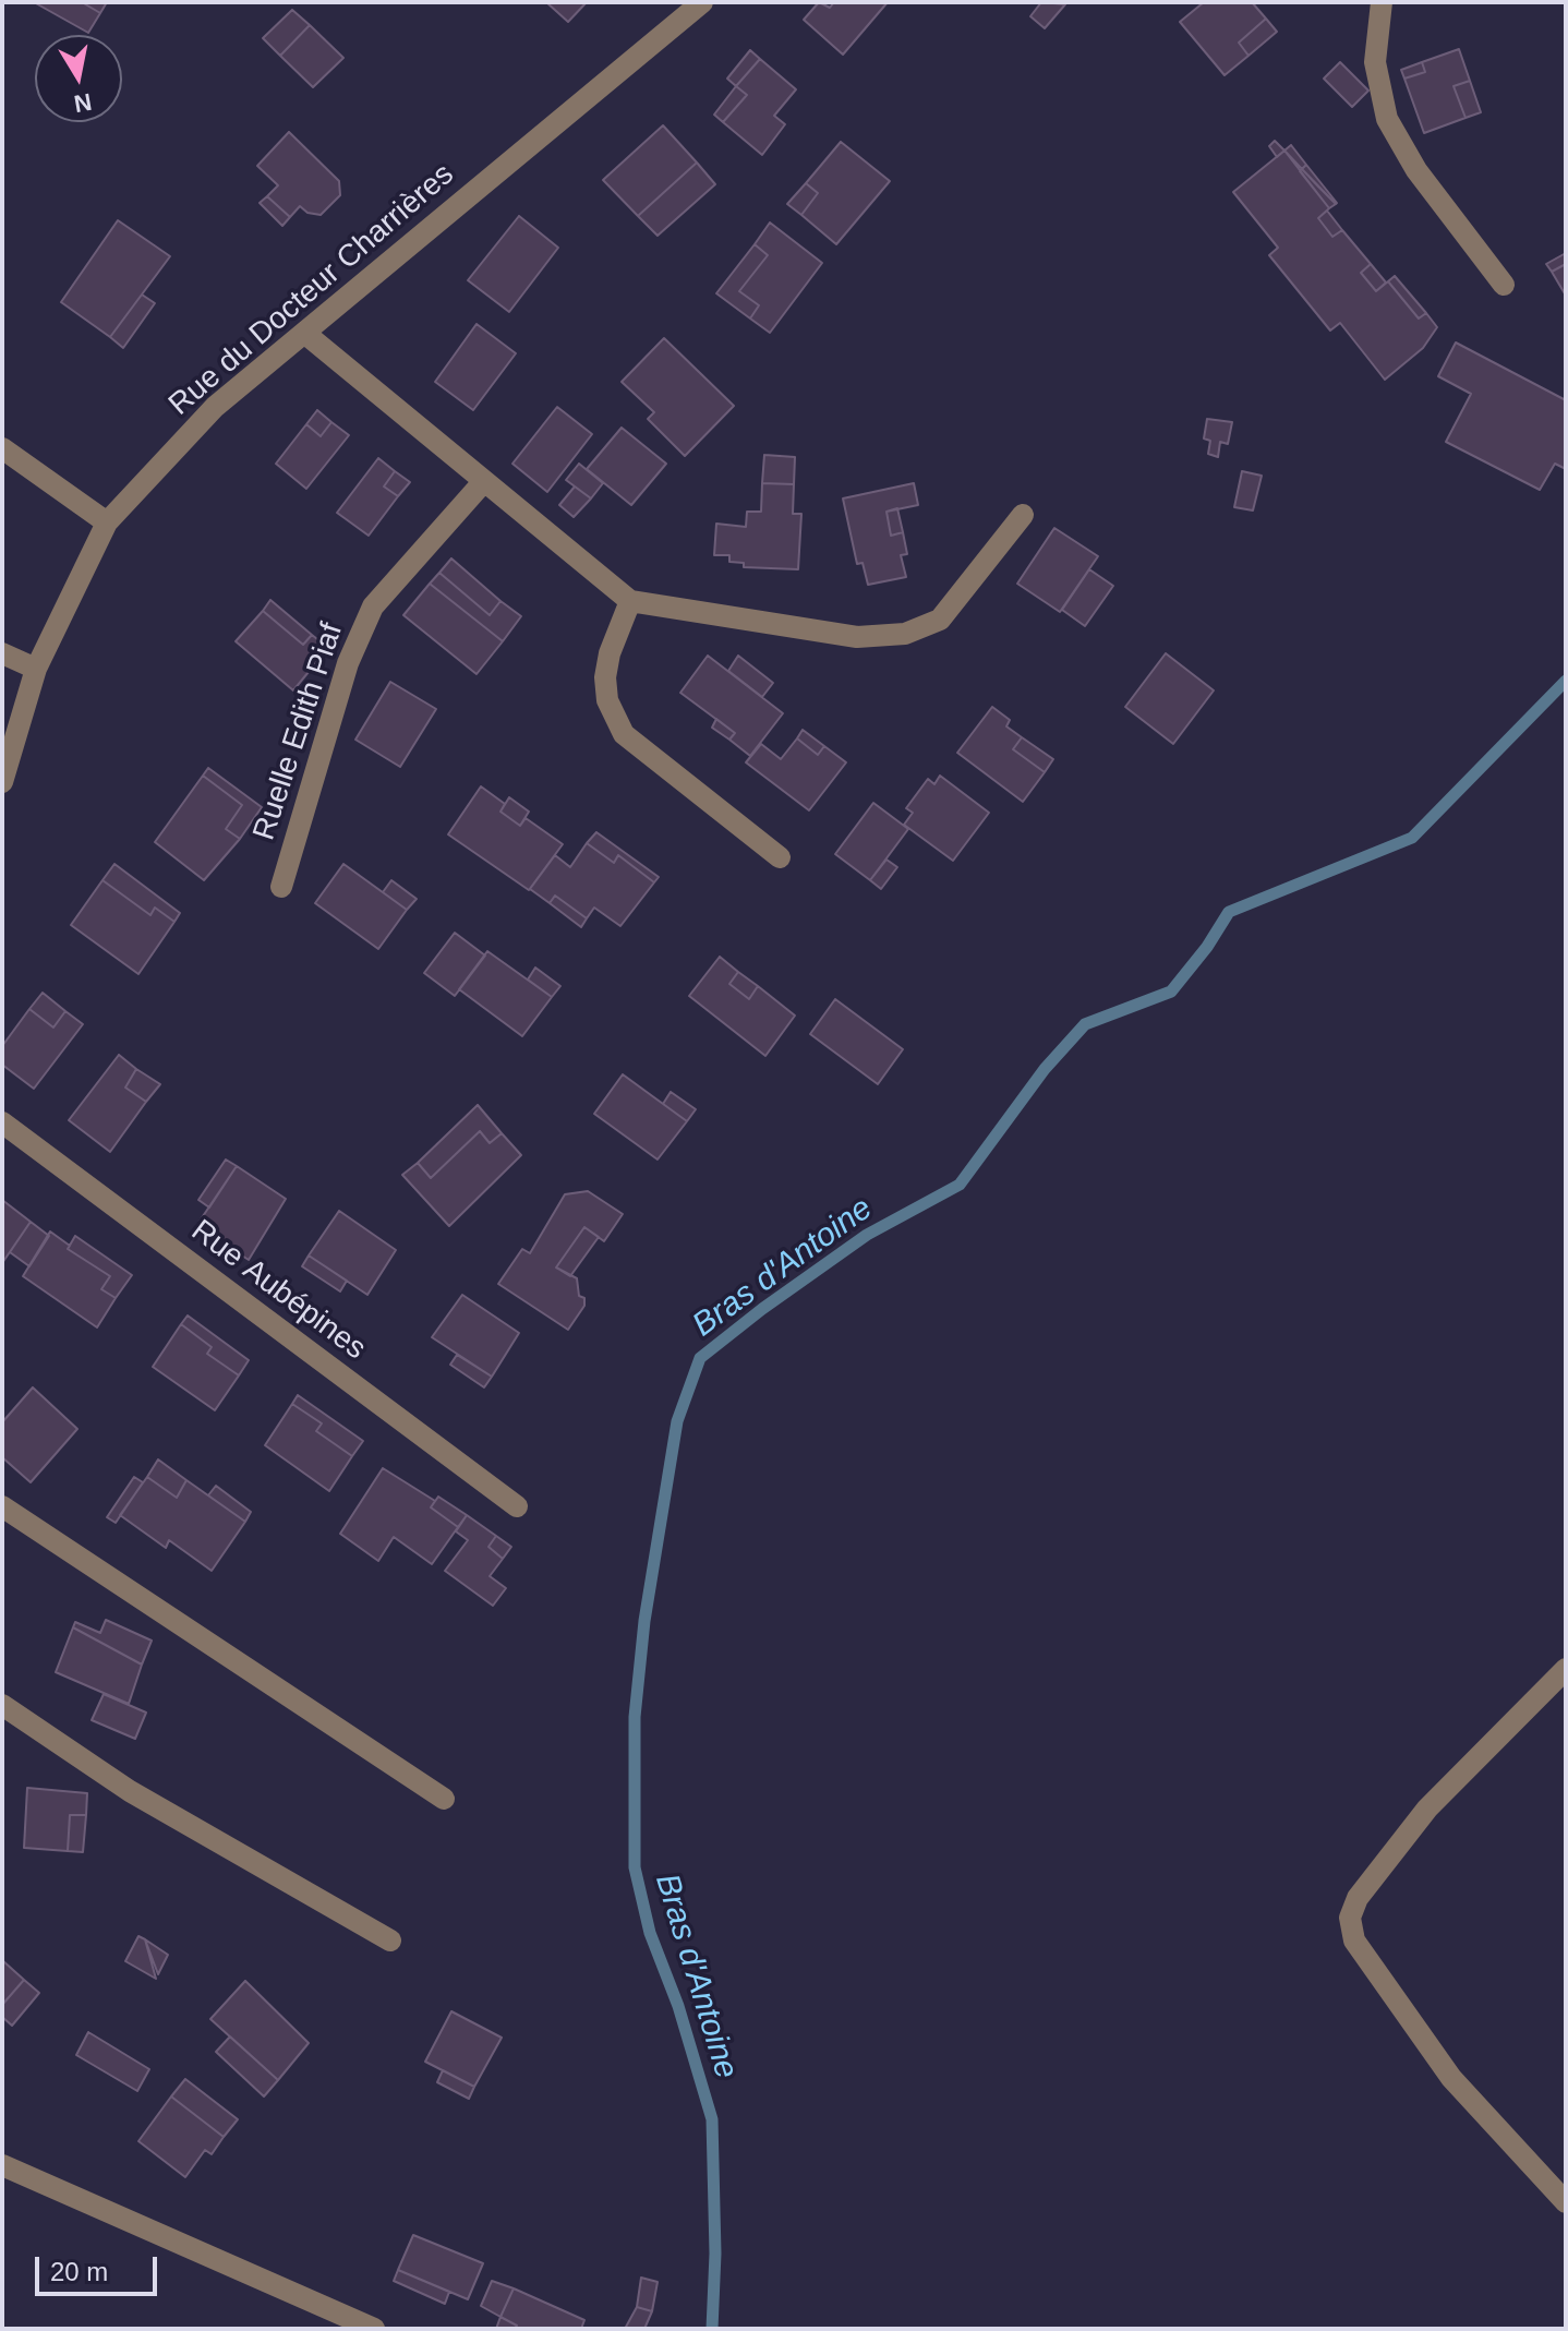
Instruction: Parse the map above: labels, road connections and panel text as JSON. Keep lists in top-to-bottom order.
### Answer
{
  "streets": {
    "street": ["Rue du Docteur Charrières", "Ruelle Edith Piaf", "Rue Aubépines"]
  },
  "water": ["Bras d'Antoine"],
  "scale_bar": "20 m",
  "north": "bottom"
}
